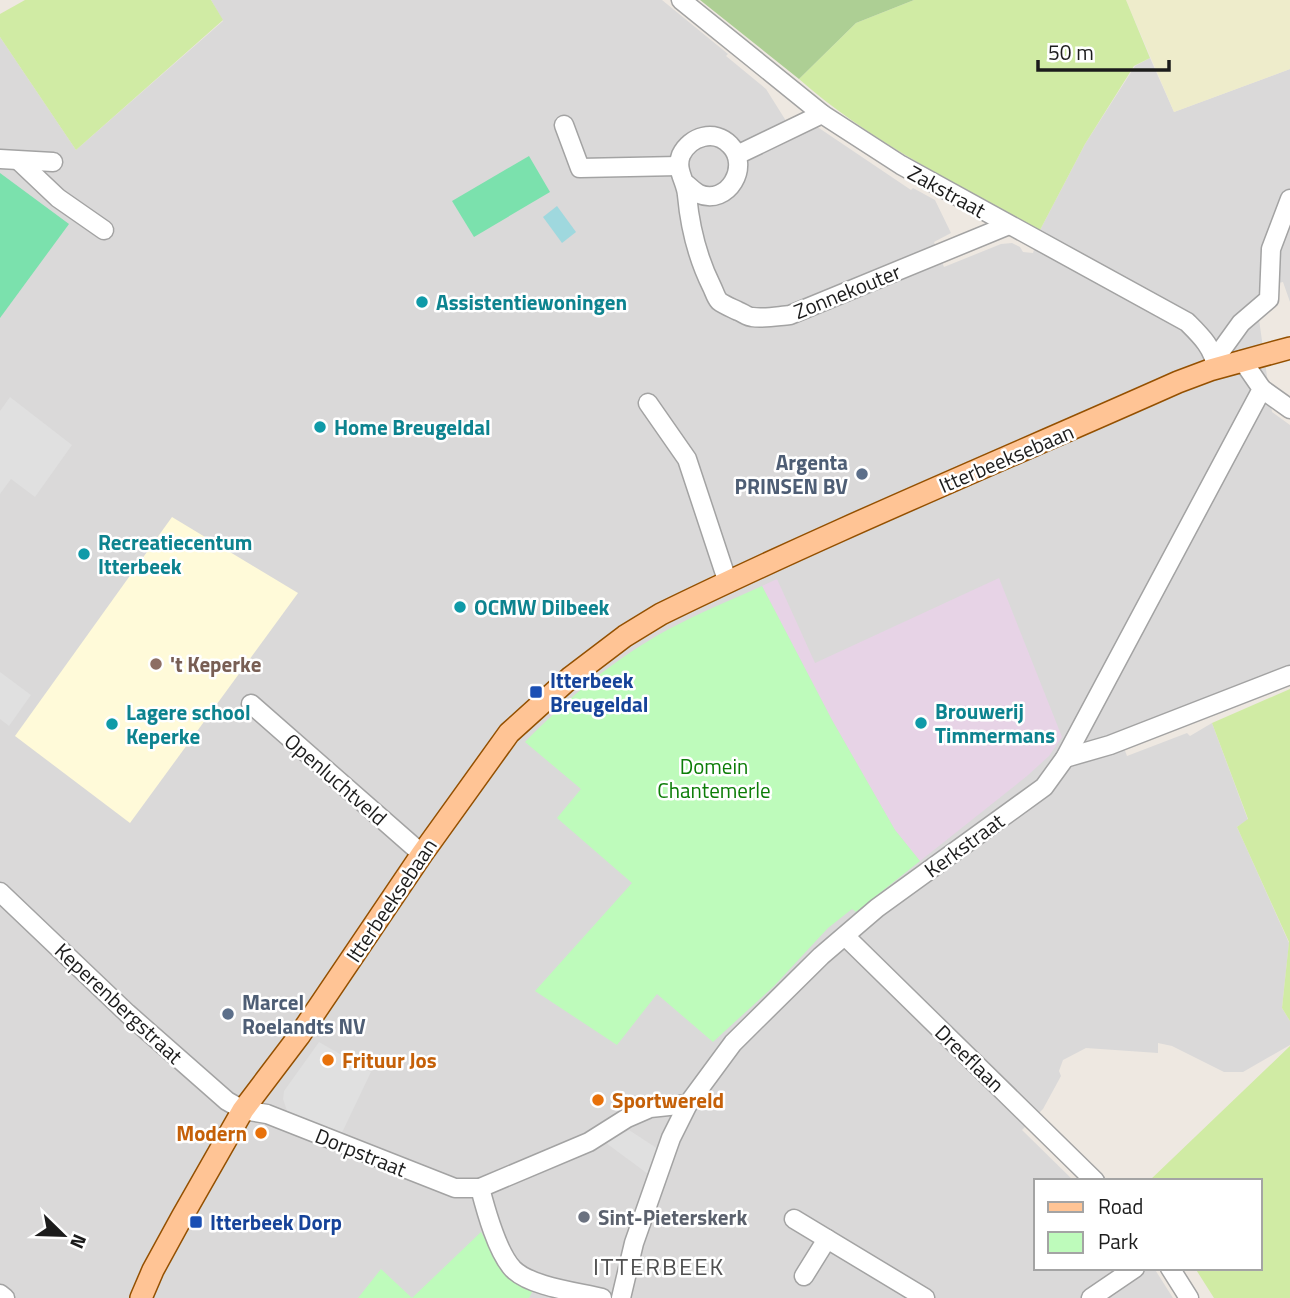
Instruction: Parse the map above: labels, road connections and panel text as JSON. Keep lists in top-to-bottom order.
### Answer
{
  "streets": {
    "main road": ["Itterbeeksebaan"],
    "street": [
      "Zakstraat",
      "Zonnekouter",
      "Openluchtveld",
      "Kerkstraat",
      "Keperenbergstraat",
      "Dreeflaan",
      "Dorpstraat"
    ]
  },
  "crossings": [
    ["Zakstraat", "Zonnekouter"],
    ["Zakstraat", "Itterbeeksebaan"],
    ["Itterbeeksebaan", "Openluchtveld"],
    ["Itterbeeksebaan", "Keperenbergstraat"],
    ["Itterbeeksebaan", "Dorpstraat"],
    ["Kerkstraat", "Dreeflaan"],
    ["Kerkstraat", "Dorpstraat"],
    ["Keperenbergstraat", "Dorpstraat"]
  ],
  "districts": ["ITTERBEEK"],
  "parks": ["Domein Chantemerle"],
  "places": {
    "other": [
      "Assistentiewoningen",
      "Home Breugeldal",
      "Argenta PRINSEN BV",
      "Recreatiecentum Itterbeek",
      "OCMW Dilbeek",
      "'t Keperke",
      "Brouwerij Timmermans",
      "Lagere school Keperke",
      "Marcel Roelandts NV",
      "Frituur Jos",
      "Sportwereld",
      "Modern",
      "Sint-Pieterskerk"
    ],
    "transit": ["Itterbeek Breugeldal", "Itterbeek Dorp"]
  },
  "legend": ["Road", "Park"],
  "scale_bar": "50 m",
  "north": "bottom right"
}
